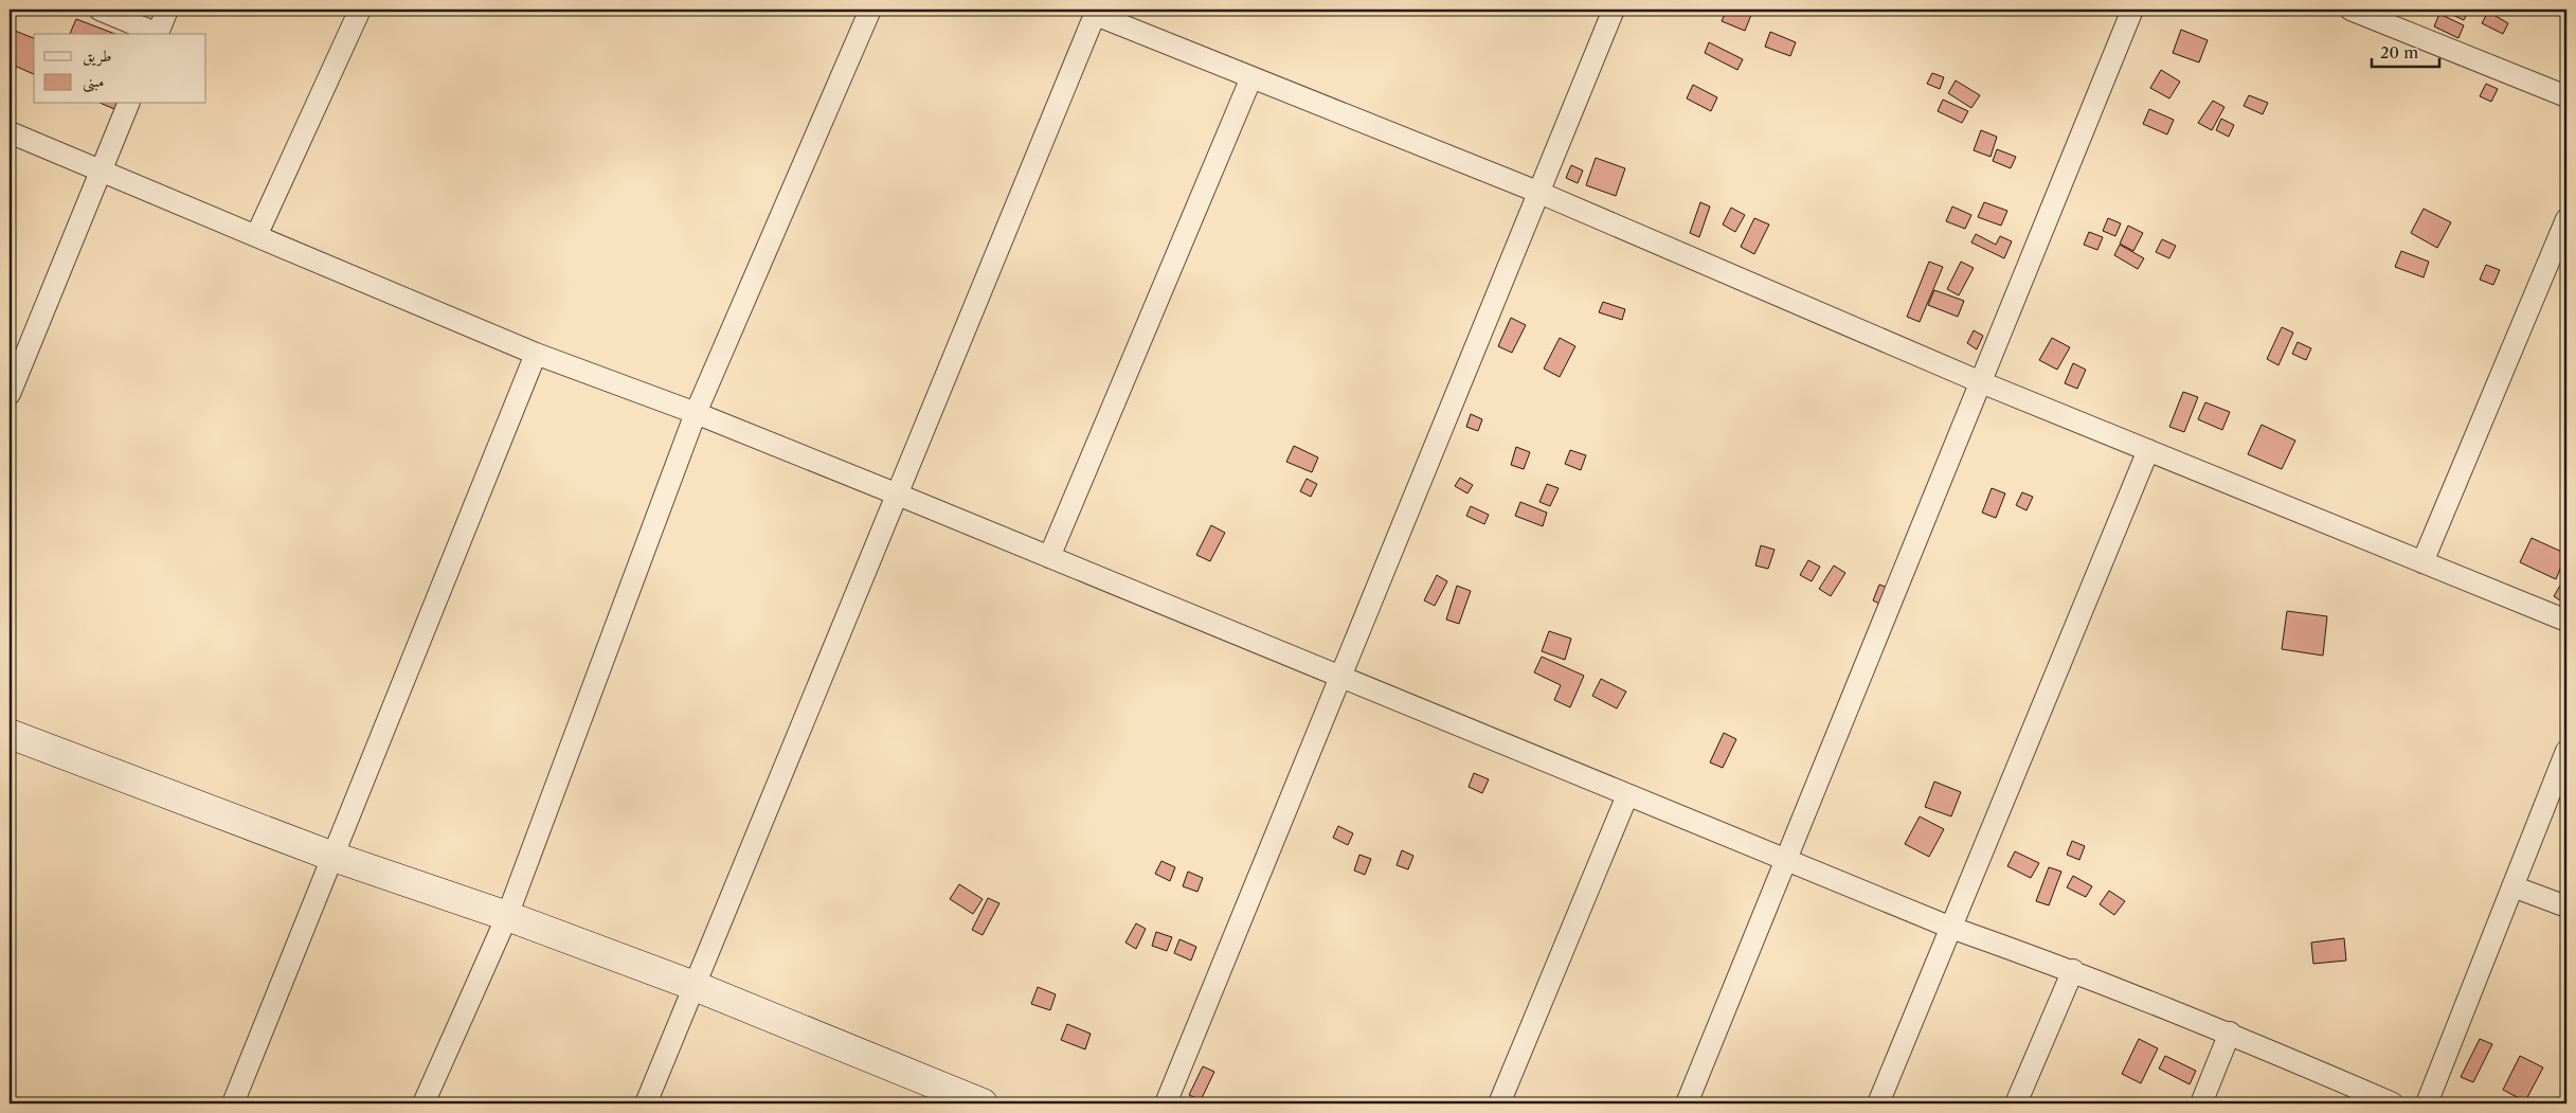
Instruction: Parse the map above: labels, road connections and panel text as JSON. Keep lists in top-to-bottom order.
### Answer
{
  "legend": ["طريق", "مبنى"],
  "scale_bar": "20 m"
}
